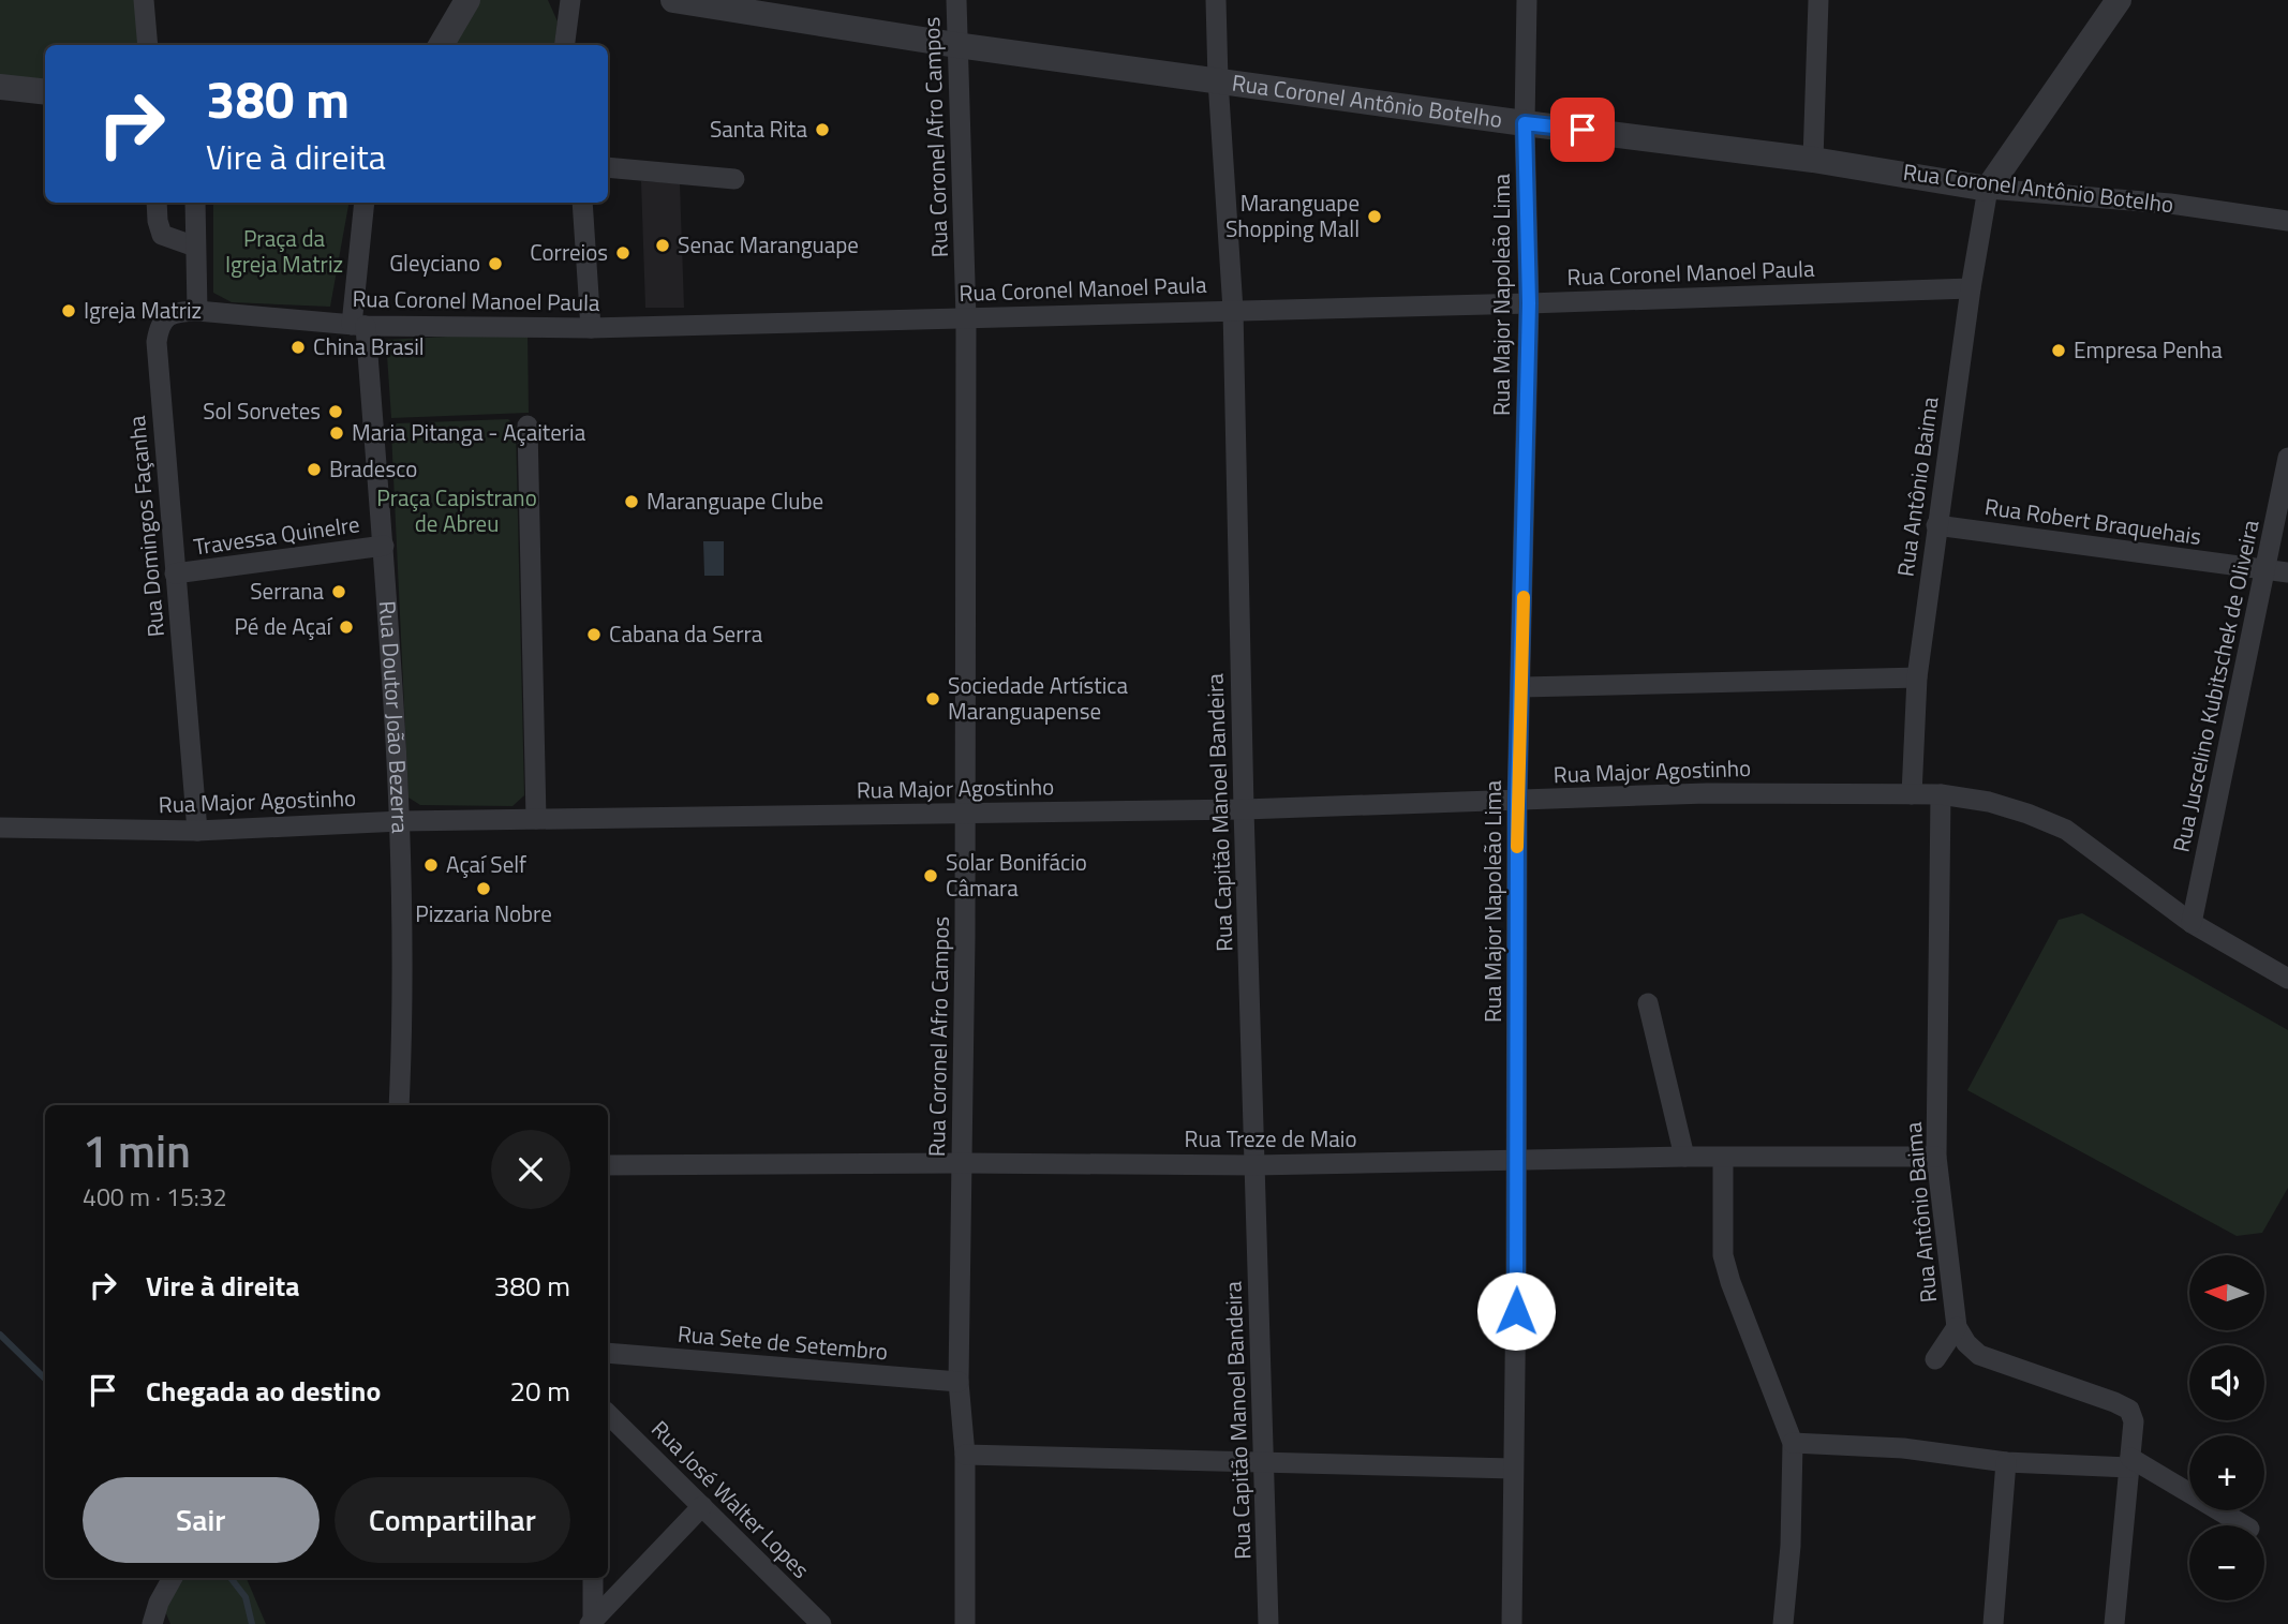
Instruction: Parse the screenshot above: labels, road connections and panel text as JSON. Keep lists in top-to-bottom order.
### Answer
{
  "streets": {
    "street": [
      "Rua Coronel Antônio Botelho",
      "Rua Coronel Afro Campos",
      "Rua Coronel Manoel Paula",
      "Rua Major Napoleão Lima",
      "Rua Antônio Baima",
      "Rua Robert Braquehais",
      "Rua Domingos Façanha",
      "Travessa Quinelre",
      "Rua Juscelino Kubitschek de Oliveira",
      "Rua Doutor João Bezerra",
      "Rua Major Agostinho",
      "Rua Capitão Manoel Bandeira",
      "Rua Treze de Maio",
      "Rua Sete de Setembro",
      "Rua José Walter Lopes"
    ]
  },
  "crossings": [
    ["Rua Coronel Antônio Botelho", "Rua Coronel Afro Campos"],
    ["Rua Coronel Antônio Botelho", "Rua Major Napoleão Lima"],
    ["Rua Coronel Antônio Botelho", "Rua Antônio Baima"],
    ["Rua Coronel Antônio Botelho", "Rua Capitão Manoel Bandeira"],
    ["Rua Coronel Afro Campos", "Rua Coronel Manoel Paula"],
    ["Rua Coronel Afro Campos", "Rua Major Agostinho"],
    ["Rua Coronel Afro Campos", "Rua Treze de Maio"],
    ["Rua Coronel Afro Campos", "Rua Sete de Setembro"],
    ["Rua Coronel Manoel Paula", "Rua Major Napoleão Lima"],
    ["Rua Coronel Manoel Paula", "Rua Antônio Baima"],
    ["Rua Coronel Manoel Paula", "Rua Domingos Façanha"],
    ["Rua Coronel Manoel Paula", "Rua Doutor João Bezerra"],
    ["Rua Coronel Manoel Paula", "Rua Capitão Manoel Bandeira"],
    ["Rua Major Napoleão Lima", "Rua Major Agostinho"],
    ["Rua Major Napoleão Lima", "Rua Treze de Maio"],
    ["Rua Antônio Baima", "Rua Robert Braquehais"],
    ["Rua Antônio Baima", "Rua Major Agostinho"],
    ["Rua Antônio Baima", "Rua Treze de Maio"],
    ["Rua Robert Braquehais", "Rua Juscelino Kubitschek de Oliveira"],
    ["Rua Domingos Façanha", "Travessa Quinelre"],
    ["Rua Domingos Façanha", "Rua Major Agostinho"],
    ["Travessa Quinelre", "Rua Doutor João Bezerra"],
    ["Rua Juscelino Kubitschek de Oliveira", "Rua Major Agostinho"],
    ["Rua Doutor João Bezerra", "Rua Major Agostinho"],
    ["Rua Major Agostinho", "Rua Capitão Manoel Bandeira"],
    ["Rua Capitão Manoel Bandeira", "Rua Treze de Maio"]
  ],
  "parks": ["Praça da Igreja Matriz", "Praça Capistrano de Abreu"],
  "places": [
    "Santa Rita",
    "Maranguape Shopping Mall",
    "Senac Maranguape",
    "Correios",
    "Gleyciano",
    "Igreja Matriz",
    "China Brasil",
    "Empresa Penha",
    "Sol Sorvetes",
    "Maria Pitanga - Açaiteria",
    "Bradesco",
    "Maranguape Clube",
    "Serrana",
    "Pé de Açaí",
    "Cabana da Serra",
    "Sociedade Artística Maranguapense",
    "Açaí Self",
    "Solar Bonifácio Câmara",
    "Pizzaria Nobre"
  ],
  "north": "left",
  "page": {
    "turn": ["380 m", "Vire à direita"],
    "heading": ["1 min", "400 m · 15:32"],
    "list": [
      {
        "name": "Vire à direita",
        "value": "380 m"
      },
      {
        "name": "Chegada ao destino",
        "value": "20 m"
      }
    ],
    "map_buttons": ["+", "−"],
    "buttons": ["Sair", "Compartilhar"]
  }
}
